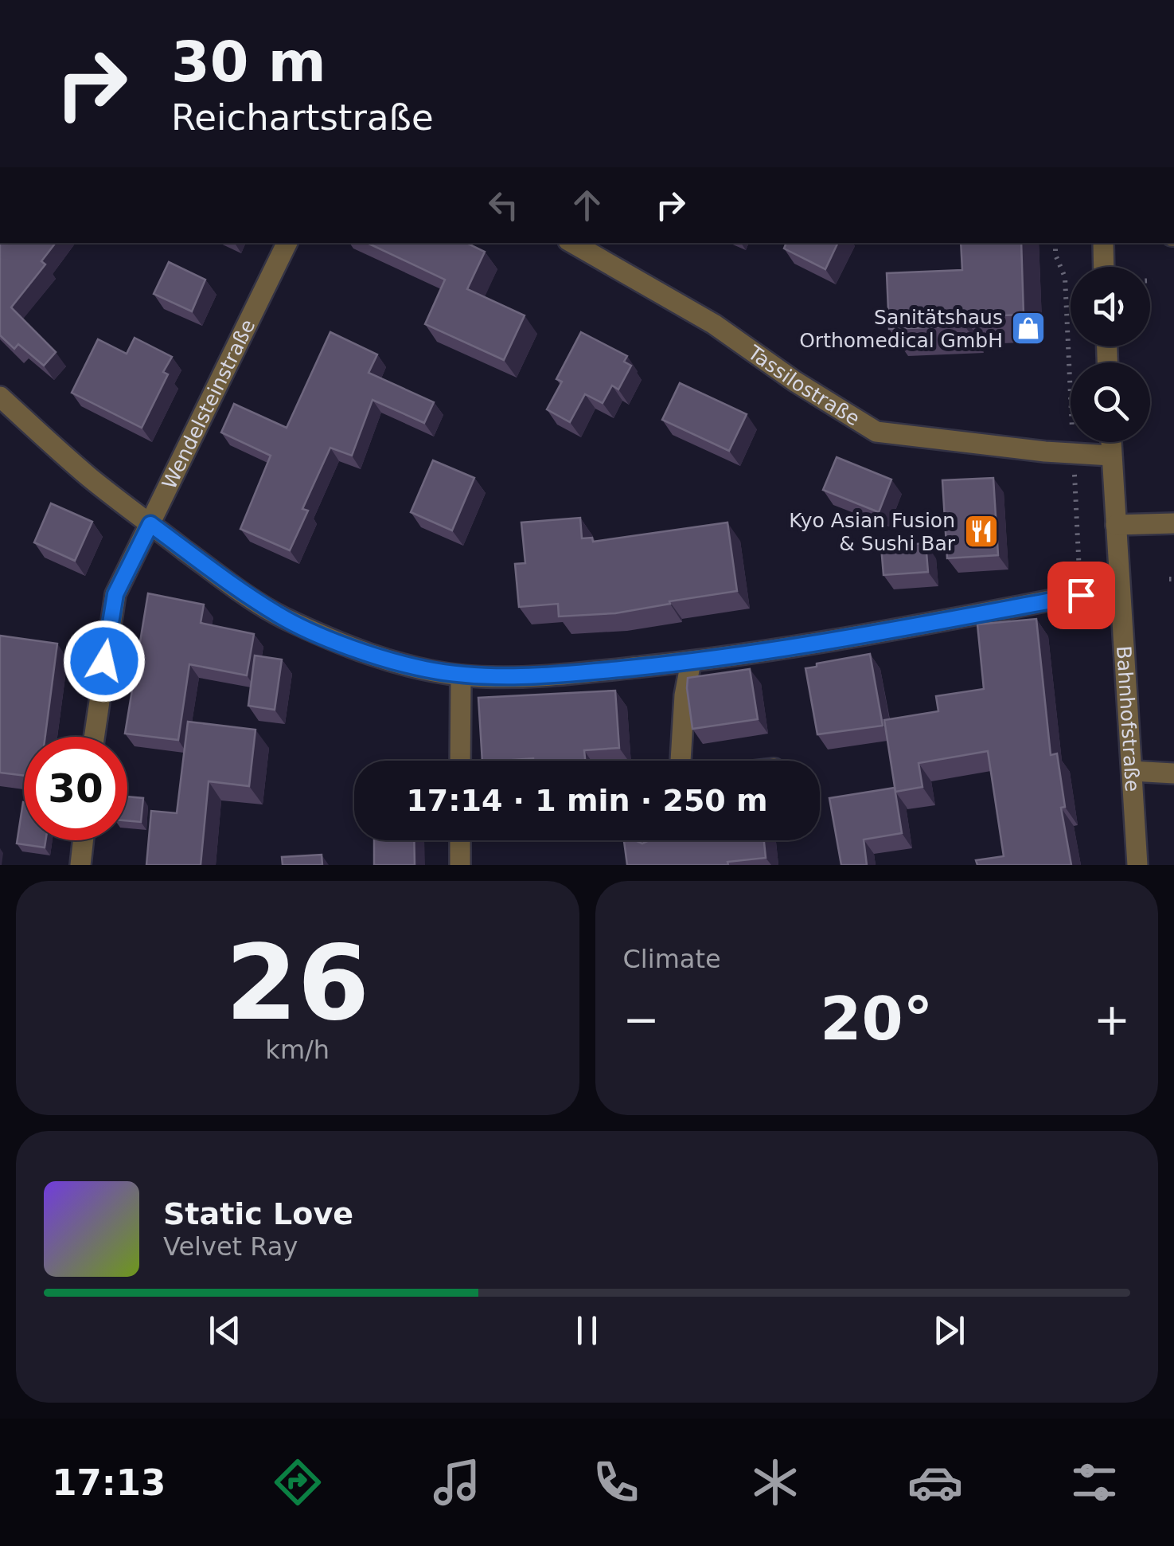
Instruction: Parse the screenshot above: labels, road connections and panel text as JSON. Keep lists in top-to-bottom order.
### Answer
{
  "streets": {
    "street": ["Tassilostraße", "Wendelsteinstraße", "Bahnhofstraße"]
  },
  "crossings": [
    ["Tassilostraße", "Bahnhofstraße"]
  ],
  "places": {
    "shop": ["Sanitätshaus Orthomedical GmbH"],
    "restaurant": ["Kyo Asian Fusion & Sushi Bar"]
  },
  "page": {
    "turn": ["30 m", "Reichartstraße"],
    "limit": "30",
    "trip": "17:14 · 1 min · 250 m",
    "tile": [
      ["26", "km/h"],
      "Climate"
    ],
    "heat": ["−", "20°", "+"],
    "song": ["Static Love", "Velvet Ray"],
    "tabs": "17:13"
  }
}
